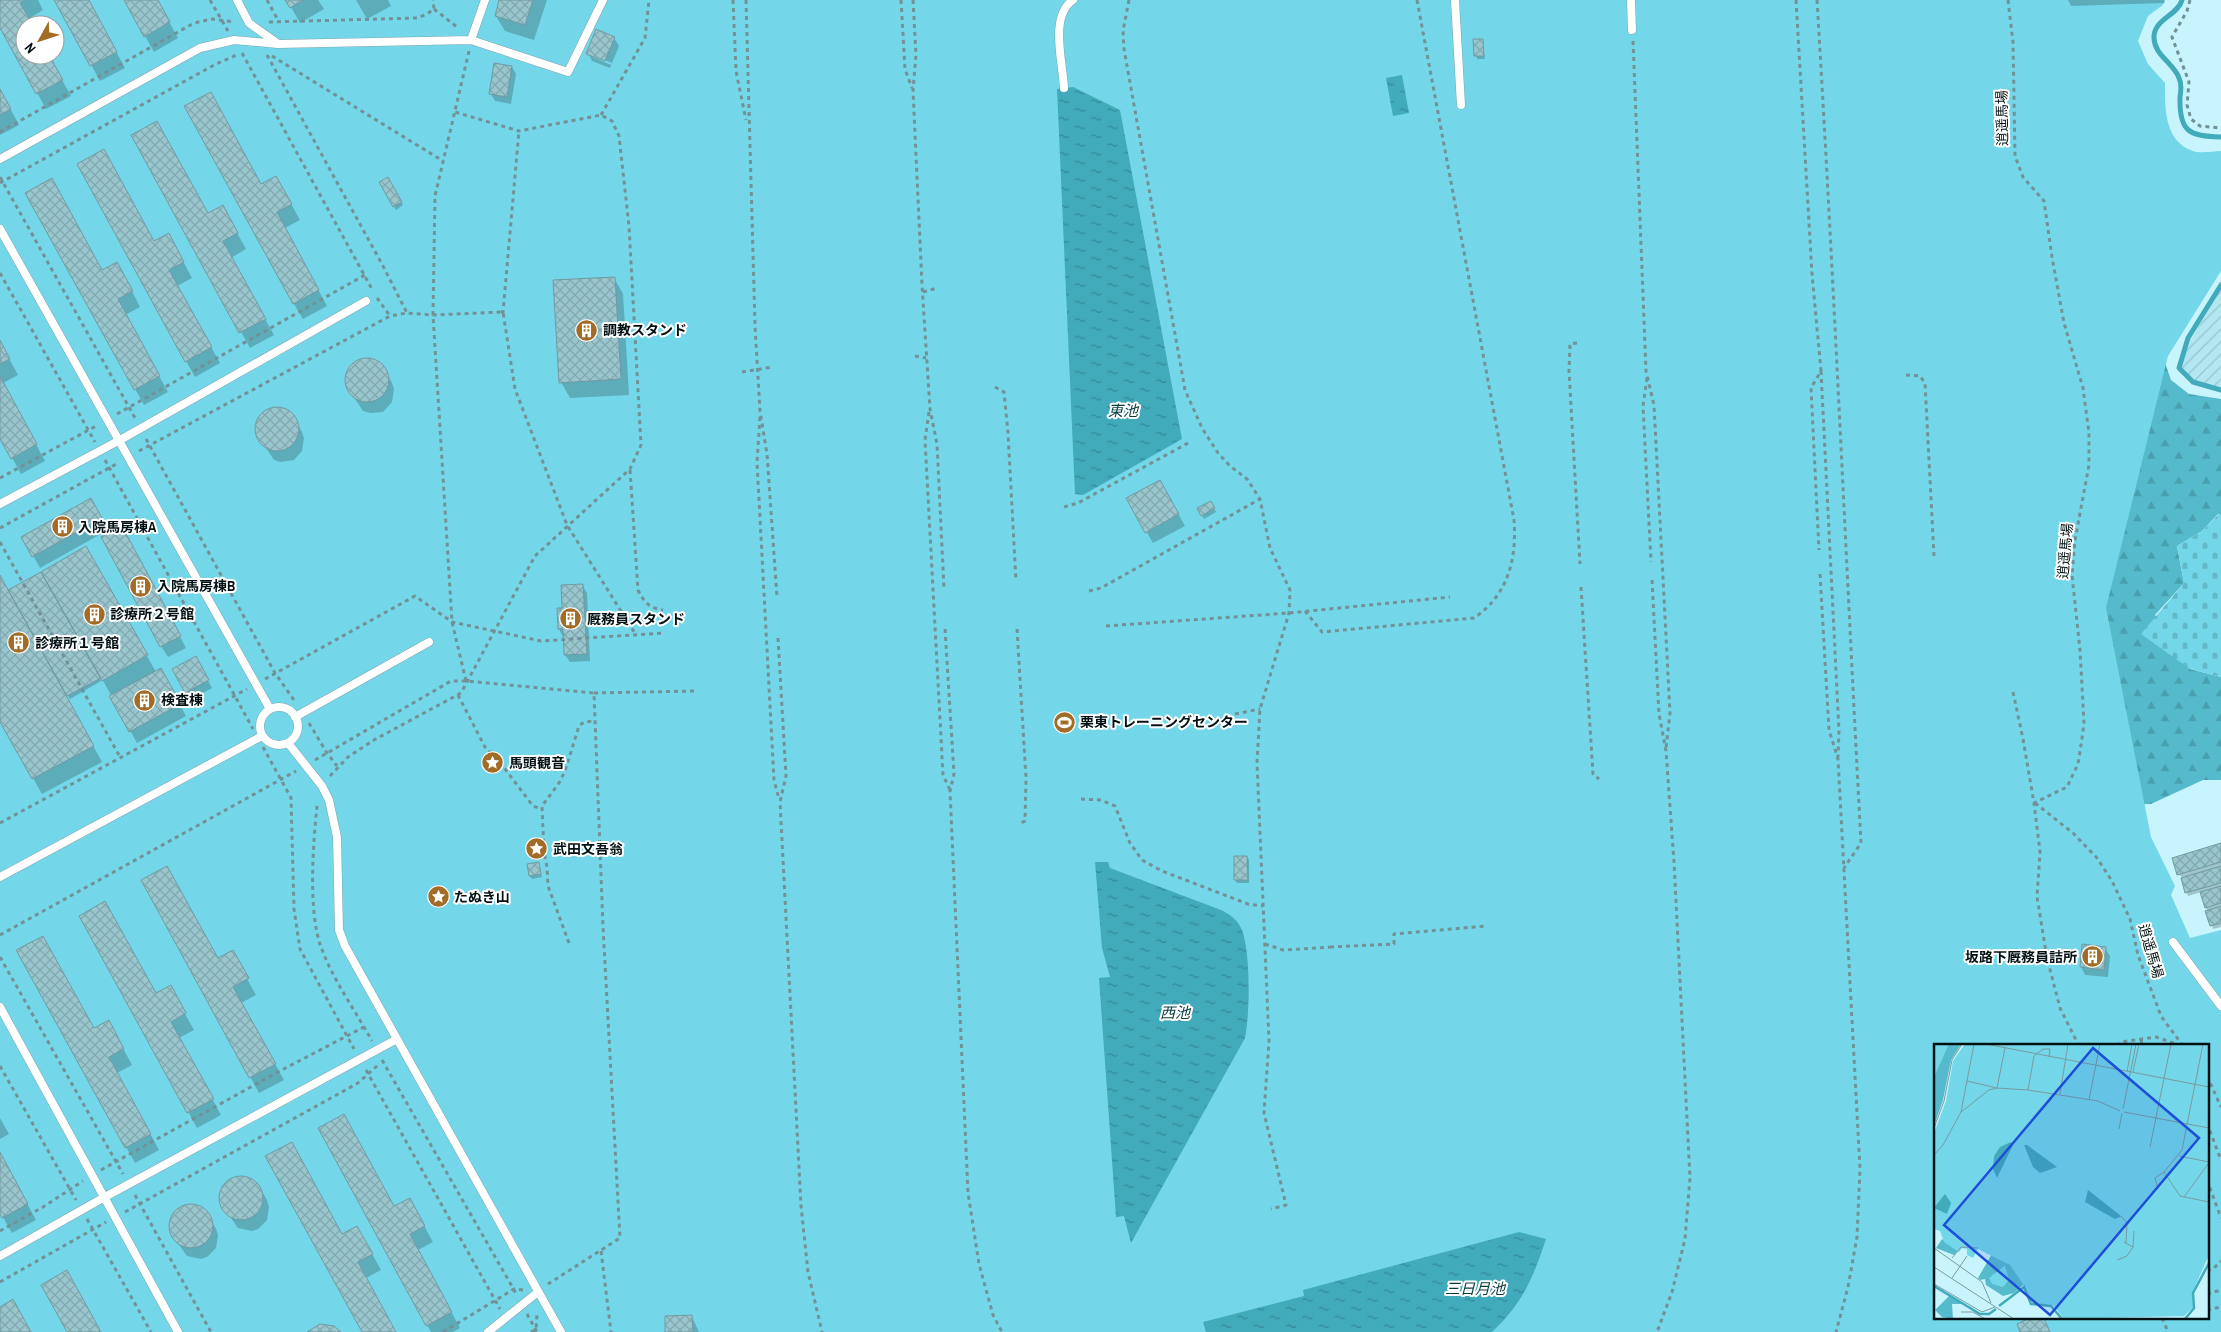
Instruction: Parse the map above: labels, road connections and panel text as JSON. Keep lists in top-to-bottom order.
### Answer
{
  "streets": {
    "path": ["逍遥馬場"]
  },
  "water": ["東池", "西池", "三日月池"],
  "places": {
    "building": [
      "調教スタンド",
      "入院馬房棟A",
      "入院馬房棟B",
      "診療所２号館",
      "厩務員スタンド",
      "診療所１号館",
      "検査棟",
      "坂路下厩務員詰所"
    ],
    "sports": ["栗東トレーニングセンター"],
    "place": ["馬頭観音", "武田文吾翁", "たぬき山"]
  },
  "north": "bottom left"
}
